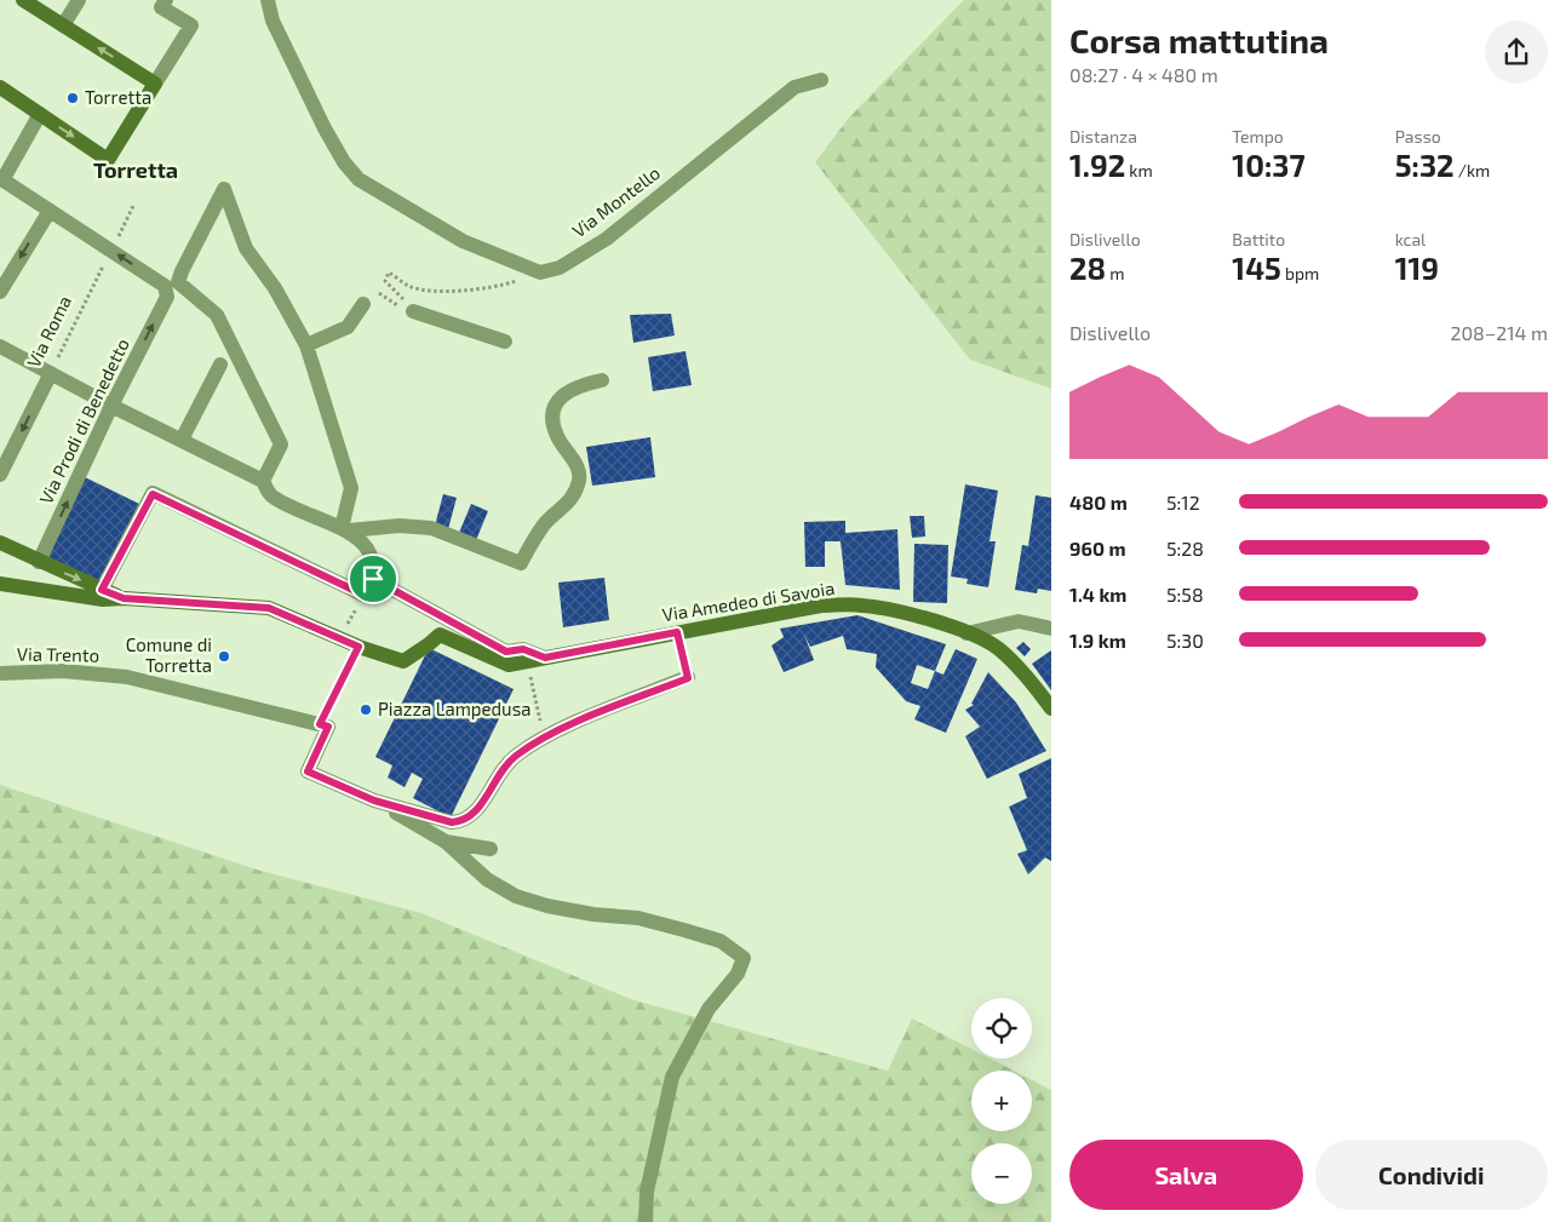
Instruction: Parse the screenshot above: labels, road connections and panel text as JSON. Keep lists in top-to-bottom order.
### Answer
{
  "streets": {
    "street": [
      "Via Montello",
      "Via Roma",
      "Via Prodi di Benedetto",
      "Via Amedeo di Savoia",
      "Via Trento"
    ]
  },
  "crossings": [
    ["Via Roma", "Via Prodi di Benedetto"]
  ],
  "one_way": ["Via Roma", "Via Prodi di Benedetto"],
  "districts": ["Torretta"],
  "places": ["Torretta", "Comune di Torretta", "Piazza Lampedusa"],
  "page": {
    "heading": ["Corsa mattutina", "08:27 · 4 × 480 m"],
    "stats": [
      ["Distanza", "1.92 km"],
      ["Tempo", "10:37"],
      ["Passo", "5:32 /km"],
      ["Dislivello", "28 m"],
      ["Battito", "145 bpm"],
      ["kcal", "119"]
    ],
    "chart": ["Dislivello", "208–214 m"],
    "list": [
      {
        "name": "480 m",
        "note": "5:12"
      },
      {
        "name": "960 m",
        "note": "5:28"
      },
      {
        "name": "1.4 km",
        "note": "5:58"
      },
      {
        "name": "1.9 km",
        "note": "5:30"
      }
    ],
    "map_buttons": ["+", "−"],
    "buttons": ["Salva", "Condividi"]
  }
}
